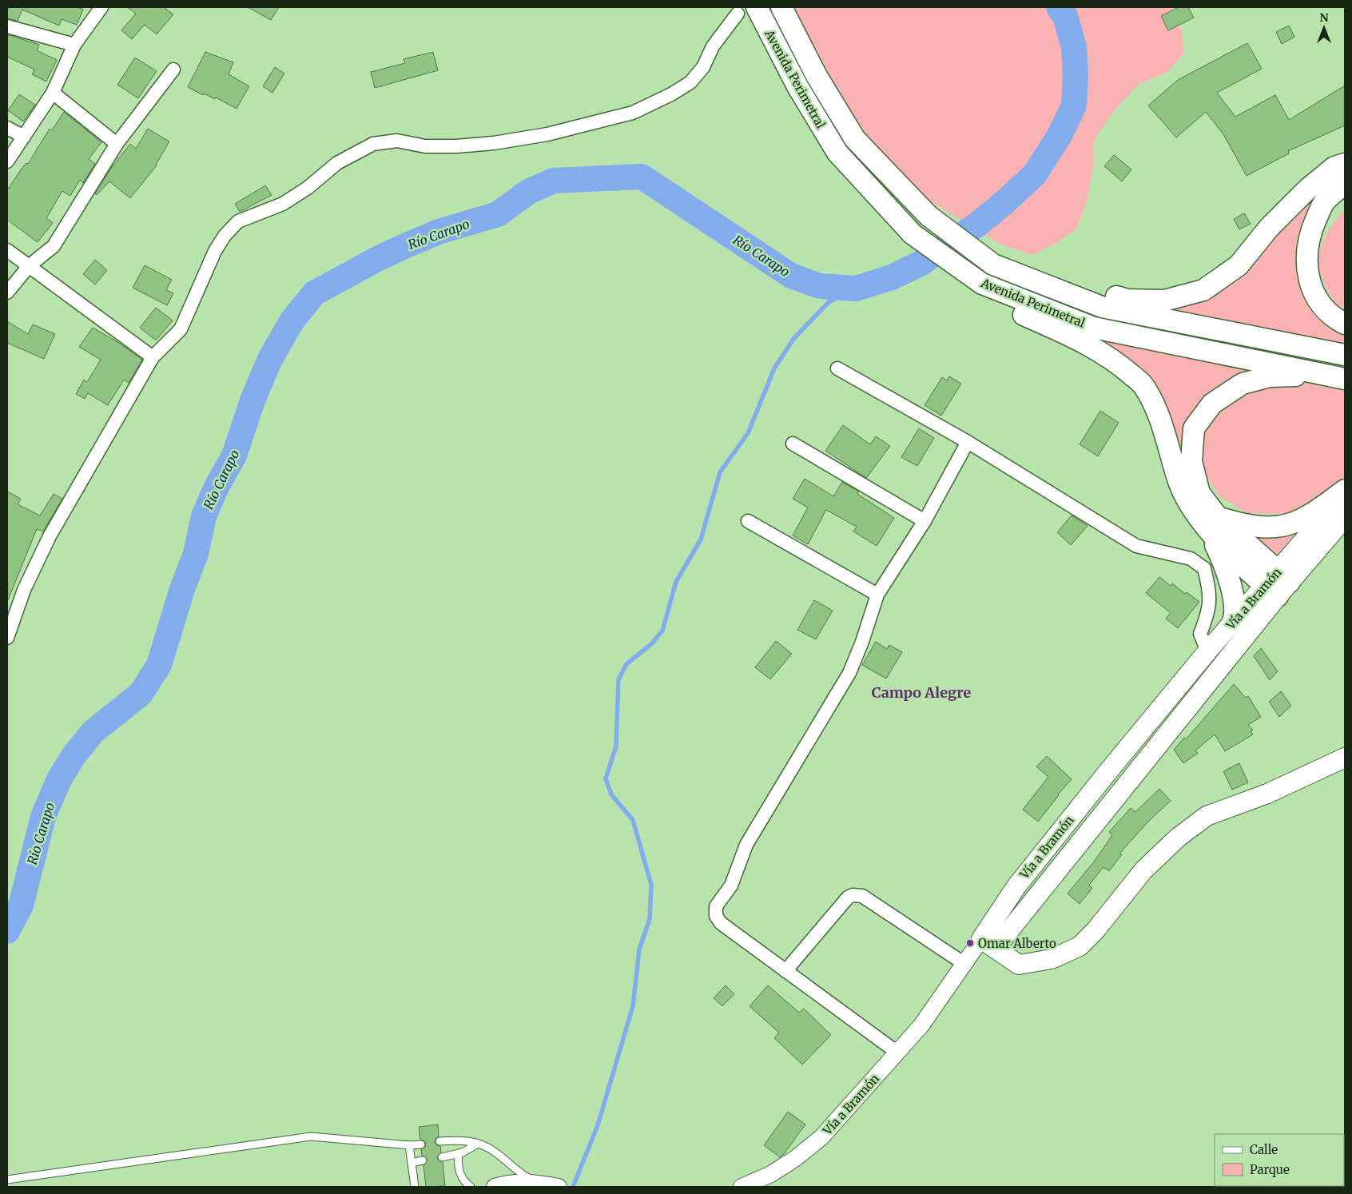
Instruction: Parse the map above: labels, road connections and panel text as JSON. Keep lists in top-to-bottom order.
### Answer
{
  "streets": {
    "main road": ["Avenida Perimetral", "Vía a Bramón"]
  },
  "districts": ["Campo Alegre"],
  "water": ["Río Carapo"],
  "places": ["Omar Alberto"],
  "legend": ["Calle", "Parque"],
  "north": "top"
}
